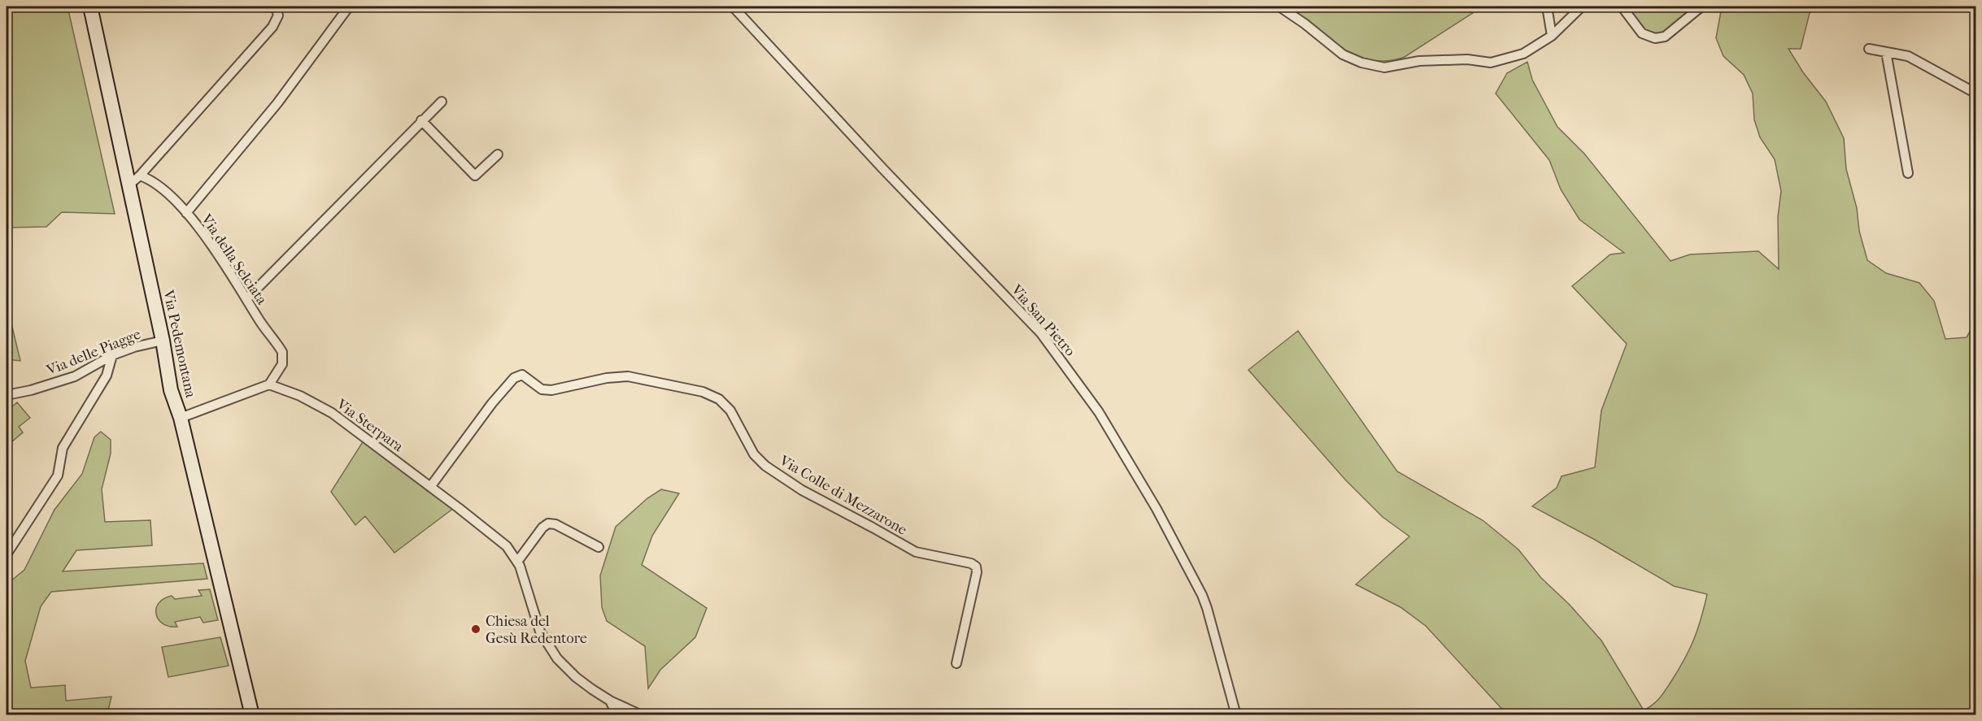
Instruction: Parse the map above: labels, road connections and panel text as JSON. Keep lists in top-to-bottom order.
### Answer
{
  "streets": {
    "street": [
      "Via della Selciata",
      "Via San Pietro",
      "Via Pedemontana",
      "Via delle Piagge",
      "Via Sterpara",
      "Via Colle di Mezzarone"
    ]
  },
  "crossings": [
    ["Via della Selciata", "Via Pedemontana"],
    ["Via della Selciata", "Via Sterpara"],
    ["Via Pedemontana", "Via delle Piagge"],
    ["Via Sterpara", "Via Colle di Mezzarone"]
  ],
  "places": ["Chiesa del Gesù Redentore"]
}
